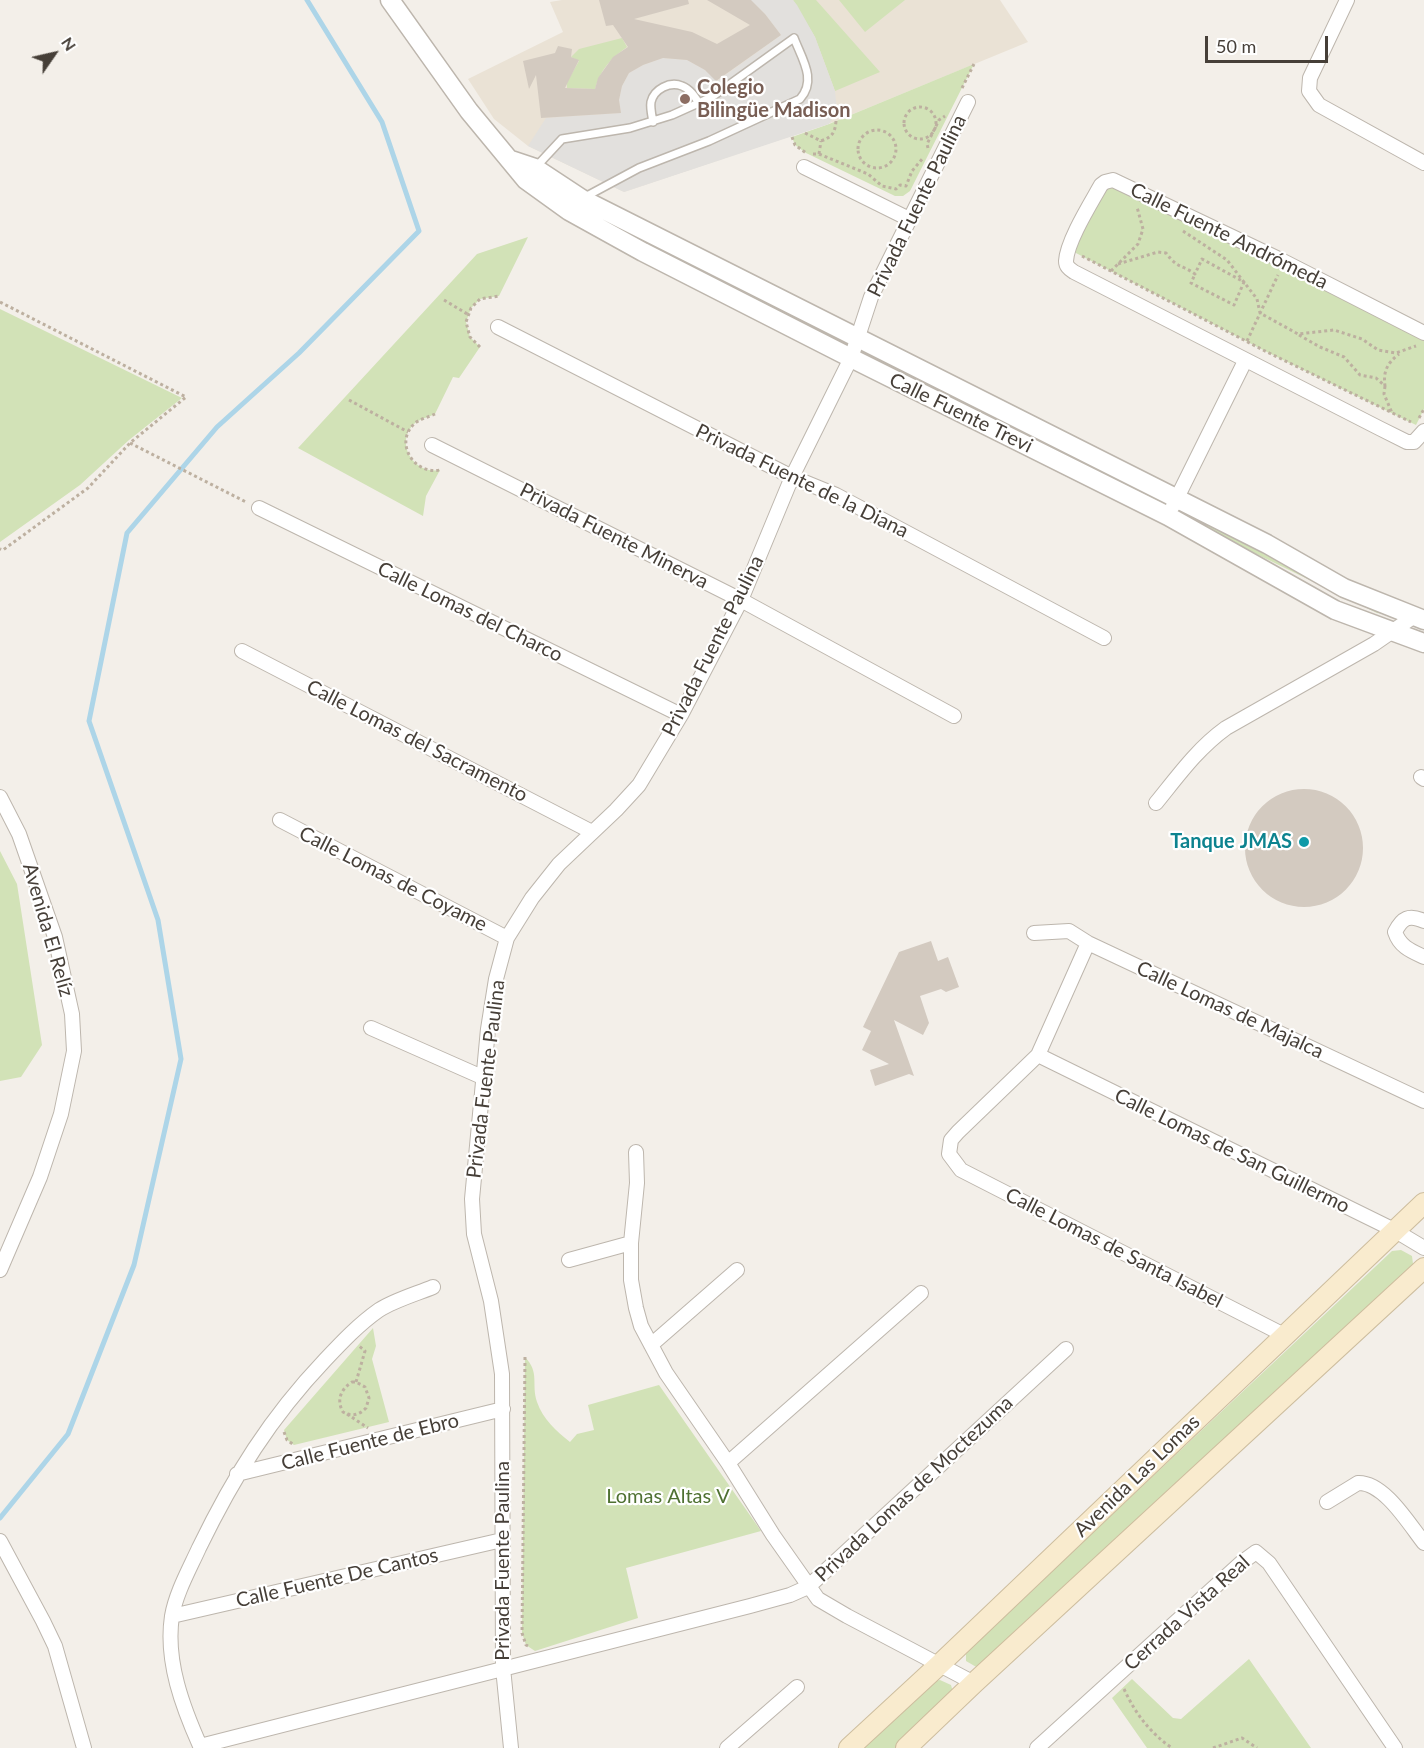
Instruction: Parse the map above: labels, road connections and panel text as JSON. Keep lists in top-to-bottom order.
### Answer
{
  "streets": {
    "main road": ["Avenida Las Lomas"],
    "street": [
      "Privada Fuente Paulina",
      "Calle Fuente Andrómeda",
      "Calle Fuente Trevi",
      "Privada Fuente de la Diana",
      "Privada Fuente Minerva",
      "Calle Lomas del Charco",
      "Calle Lomas del Sacramento",
      "Calle Lomas de Coyame",
      "Avenida El Relíz",
      "Calle Lomas de Majalca",
      "Calle Lomas de San Guillermo",
      "Calle Lomas de Santa Isabel",
      "Calle Fuente de Ebro",
      "Privada Lomas de Moctezuma",
      "Calle Fuente De Cantos",
      "Cerrada Vista Real"
    ]
  },
  "crossings": [
    ["Privada Fuente Paulina", "Calle Fuente Trevi"],
    ["Privada Fuente Paulina", "Privada Fuente de la Diana"],
    ["Privada Fuente Paulina", "Privada Fuente Minerva"],
    ["Privada Fuente Paulina", "Calle Lomas del Charco"],
    ["Privada Fuente Paulina", "Calle Lomas del Sacramento"],
    ["Privada Fuente Paulina", "Calle Lomas de Coyame"],
    ["Privada Fuente Paulina", "Calle Fuente de Ebro"],
    ["Privada Fuente Paulina", "Privada Lomas de Moctezuma"],
    ["Privada Fuente Paulina", "Calle Fuente De Cantos"],
    ["Calle Lomas de San Guillermo", "Calle Lomas de Santa Isabel"],
    ["Calle Lomas de San Guillermo", "Avenida Las Lomas"],
    ["Calle Lomas de Santa Isabel", "Avenida Las Lomas"]
  ],
  "parks": ["Lomas Altas V"],
  "places": ["Colegio Bilingüe Madison", "Tanque JMAS"],
  "scale_bar": "50 m",
  "north": "top right"
}
